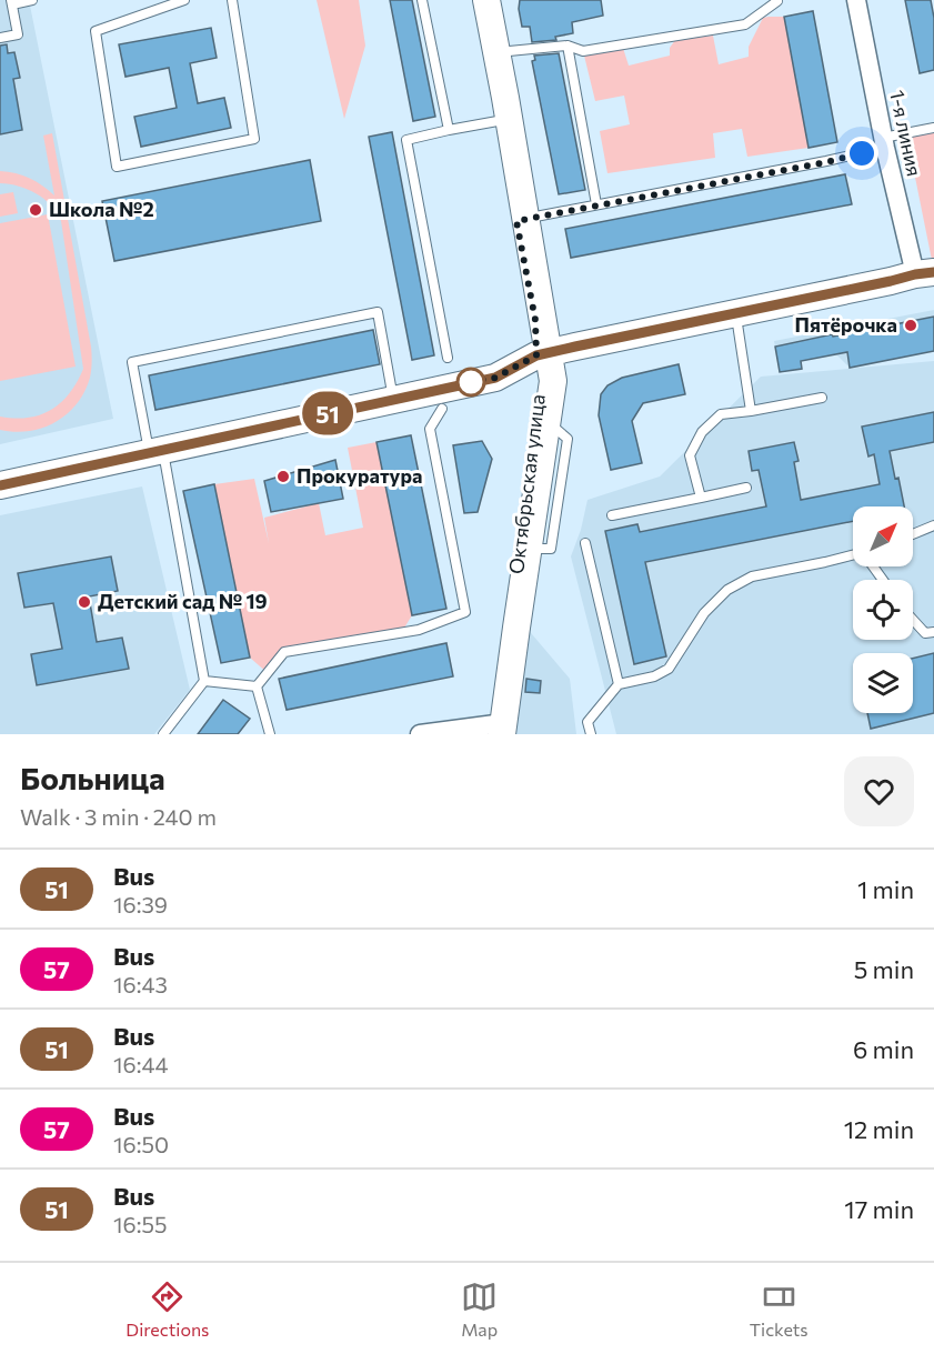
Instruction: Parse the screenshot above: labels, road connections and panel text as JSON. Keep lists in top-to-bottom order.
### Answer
{
  "streets": {
    "street": ["1-я линия", "Октябрьская улица"]
  },
  "places": [
    "Школа №2",
    "Пятёрочка",
    "Прокуратура",
    "Детский сад № 19"
  ],
  "lines": ["bus line 51"],
  "north": "top right",
  "page": {
    "on_map": "51",
    "heading": ["Больница", "Walk · 3 min · 240 m"],
    "list": [
      {
        "mark": "51",
        "name": "Bus",
        "note": "16:39",
        "value": "1 min"
      },
      {
        "mark": "57",
        "name": "Bus",
        "note": "16:43",
        "value": "5 min"
      },
      {
        "mark": "51",
        "name": "Bus",
        "note": "16:44",
        "value": "6 min"
      },
      {
        "mark": "57",
        "name": "Bus",
        "note": "16:50",
        "value": "12 min"
      },
      {
        "mark": "51",
        "name": "Bus",
        "note": "16:55",
        "value": "17 min"
      }
    ],
    "tabs": ["Directions", "Map", "Tickets"]
  }
}
